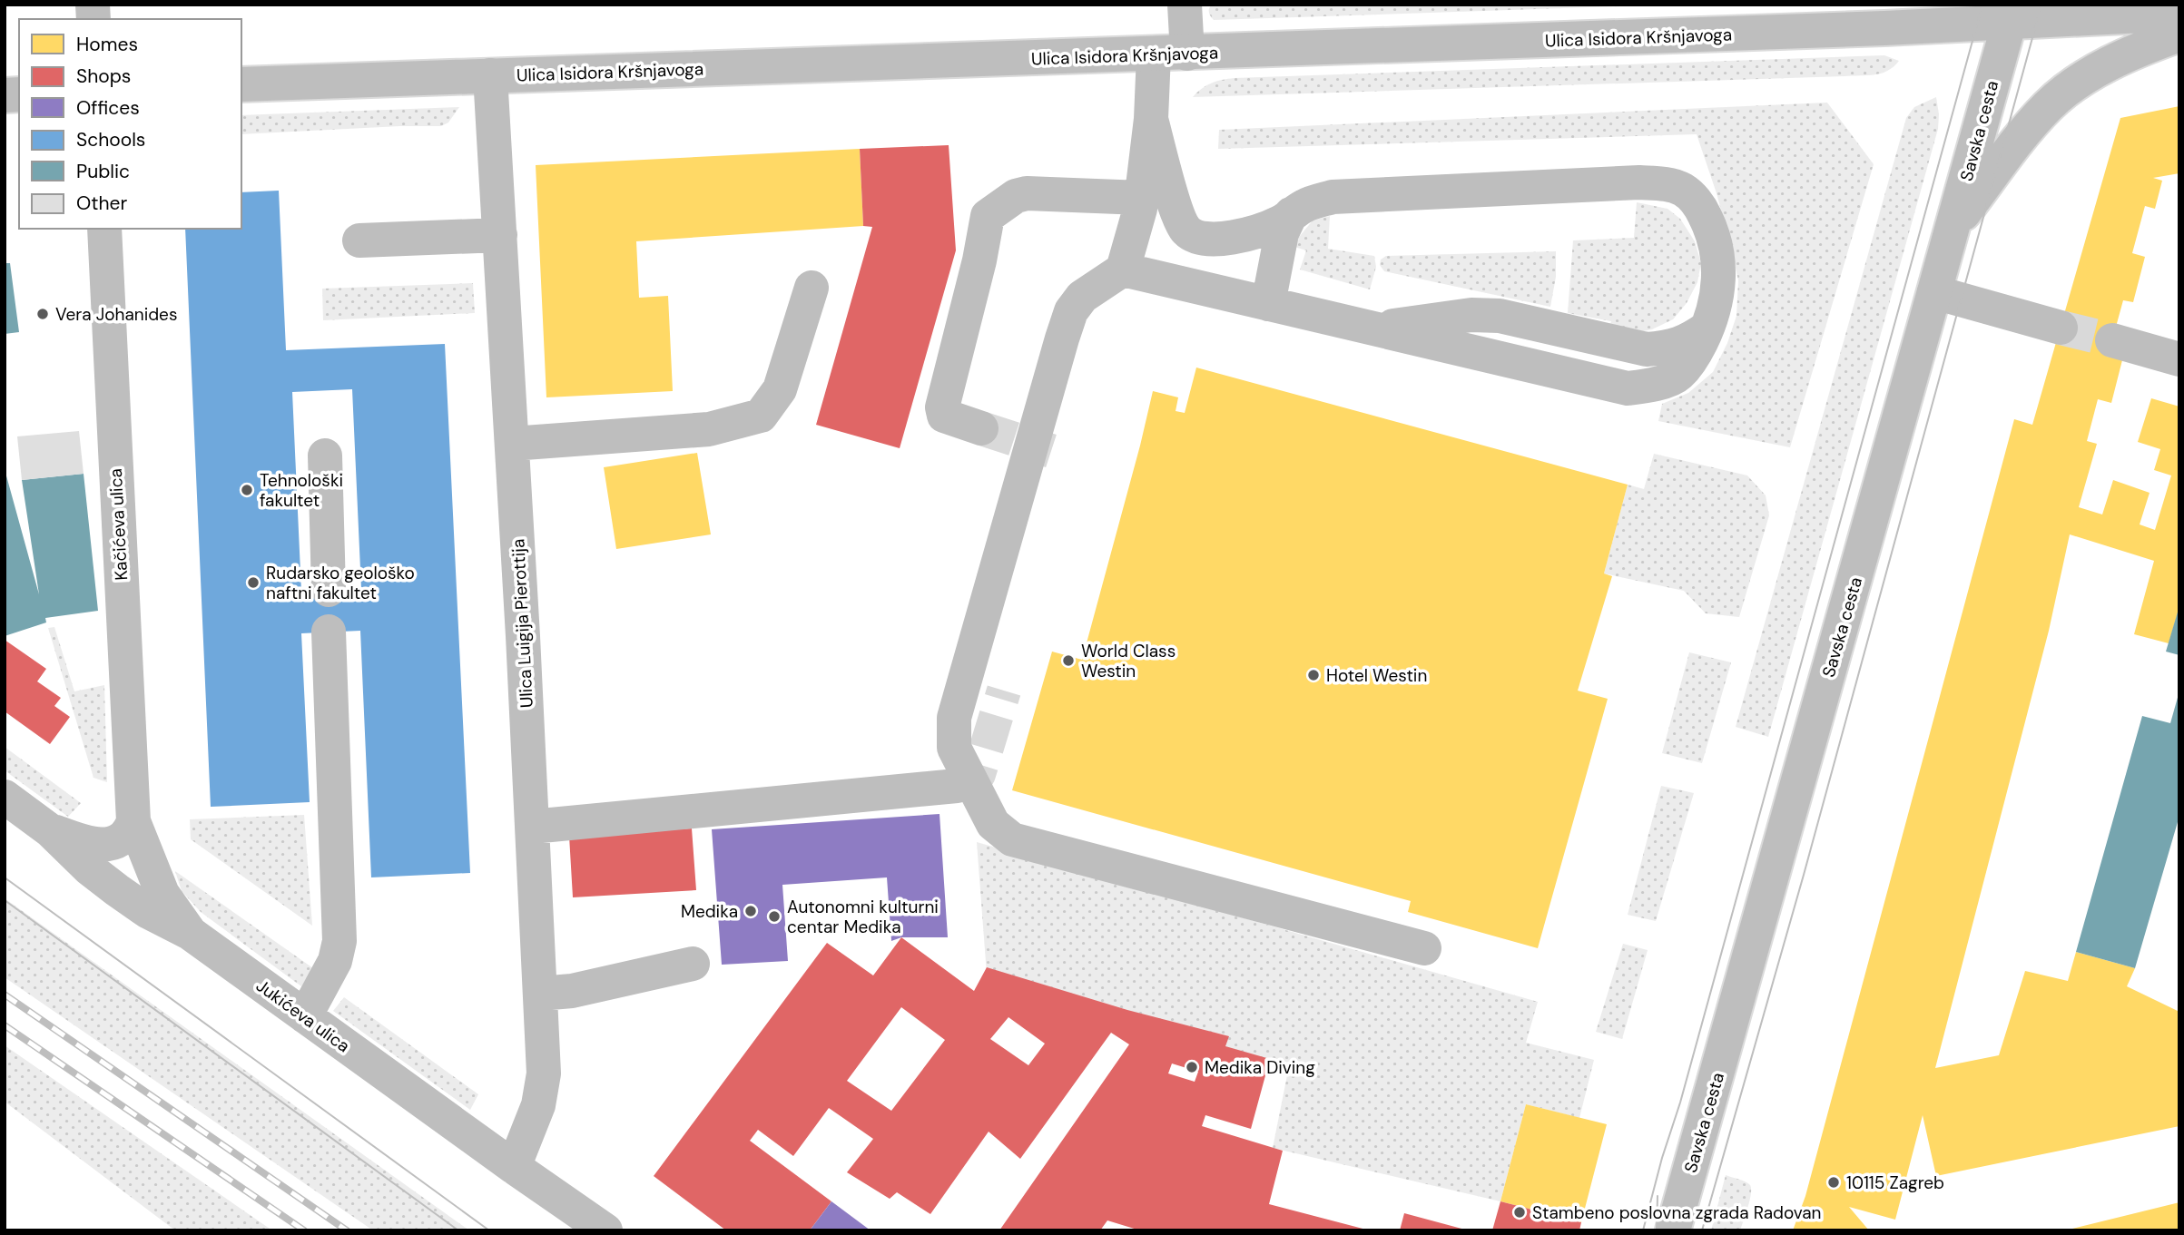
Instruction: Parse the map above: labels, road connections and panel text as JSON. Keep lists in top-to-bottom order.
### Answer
{
  "streets": {
    "main road": [
      "Ulica Isidora Kršnjavoga",
      "Savska cesta",
      "Kačićeva ulica",
      "Ulica Luigija Pierottija",
      "Jukićeva ulica"
    ]
  },
  "crossings": [
    ["Ulica Isidora Kršnjavoga", "Savska cesta"],
    ["Ulica Isidora Kršnjavoga", "Ulica Luigija Pierottija"],
    ["Kačićeva ulica", "Jukićeva ulica"],
    ["Ulica Luigija Pierottija", "Jukićeva ulica"]
  ],
  "places": [
    "Vera Johanides",
    "Tehnološki fakultet",
    "Rudarsko geološko naftni fakultet",
    "World Class Westin",
    "Hotel Westin",
    "Medika",
    "Autonomni kulturni centar Medika",
    "Medika Diving",
    "10115 Zagreb",
    "Stambeno poslovna zgrada Radovan"
  ],
  "legend": [
    "Homes",
    "Shops",
    "Offices",
    "Schools",
    "Public",
    "Other"
  ]
}
